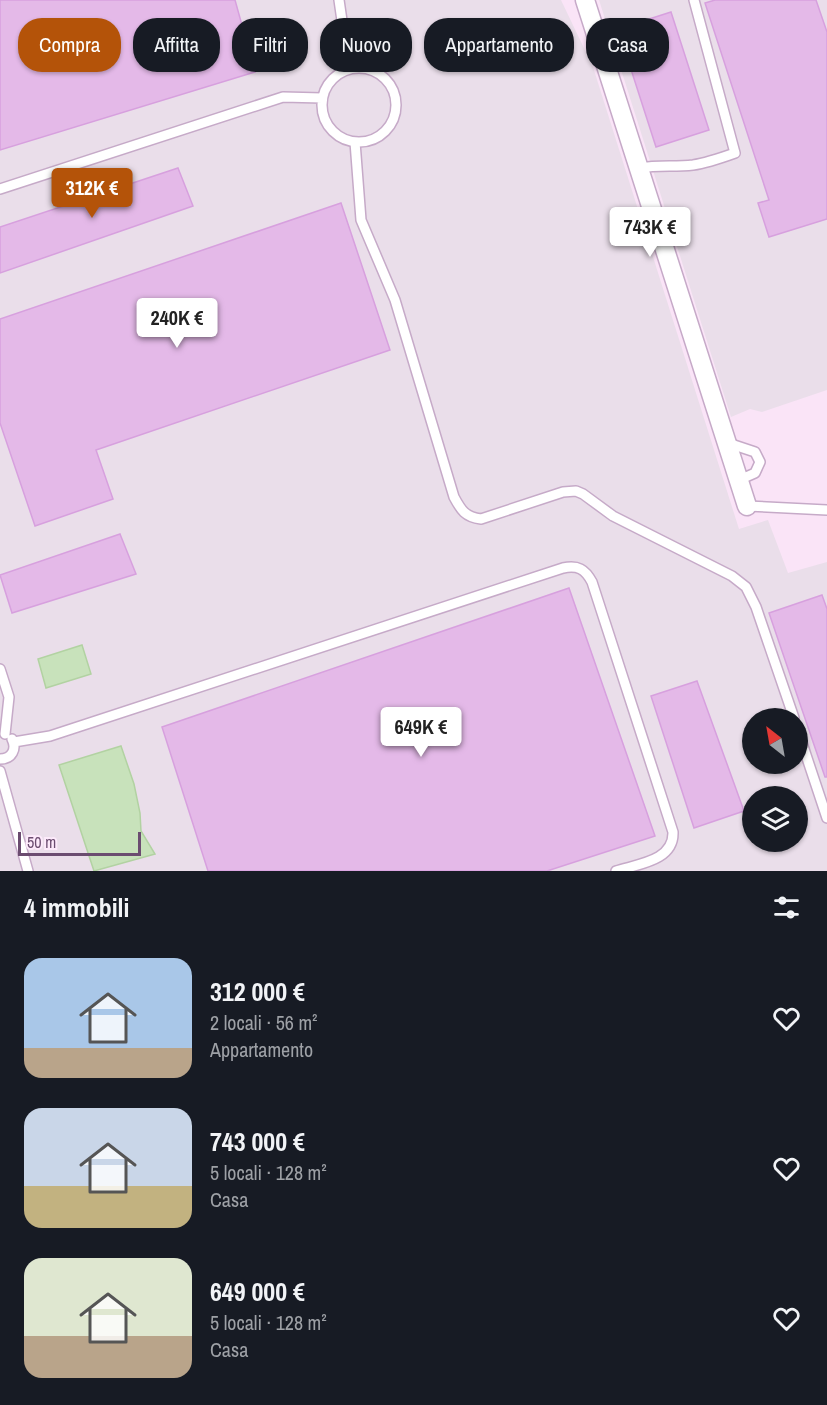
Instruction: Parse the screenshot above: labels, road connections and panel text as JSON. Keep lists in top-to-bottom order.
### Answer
{
  "scale_bar": "50 m",
  "north": "top left",
  "page": {
    "chip": [
      "Compra",
      "Affitta",
      "Filtri",
      "Nuovo",
      "Appartamento",
      "Casa"
    ],
    "price": [
      "312K €",
      "743K €",
      "240K €",
      "649K €"
    ],
    "scale": "50 m",
    "heading": "4 immobili",
    "list": [
      {
        "name": "312 000 €",
        "note": "2 locali · 56 m² · Appartamento"
      },
      {
        "name": "743 000 €",
        "note": "5 locali · 128 m² · Casa"
      },
      {
        "name": "649 000 €",
        "note": "5 locali · 128 m² · Casa"
      }
    ]
  }
}
